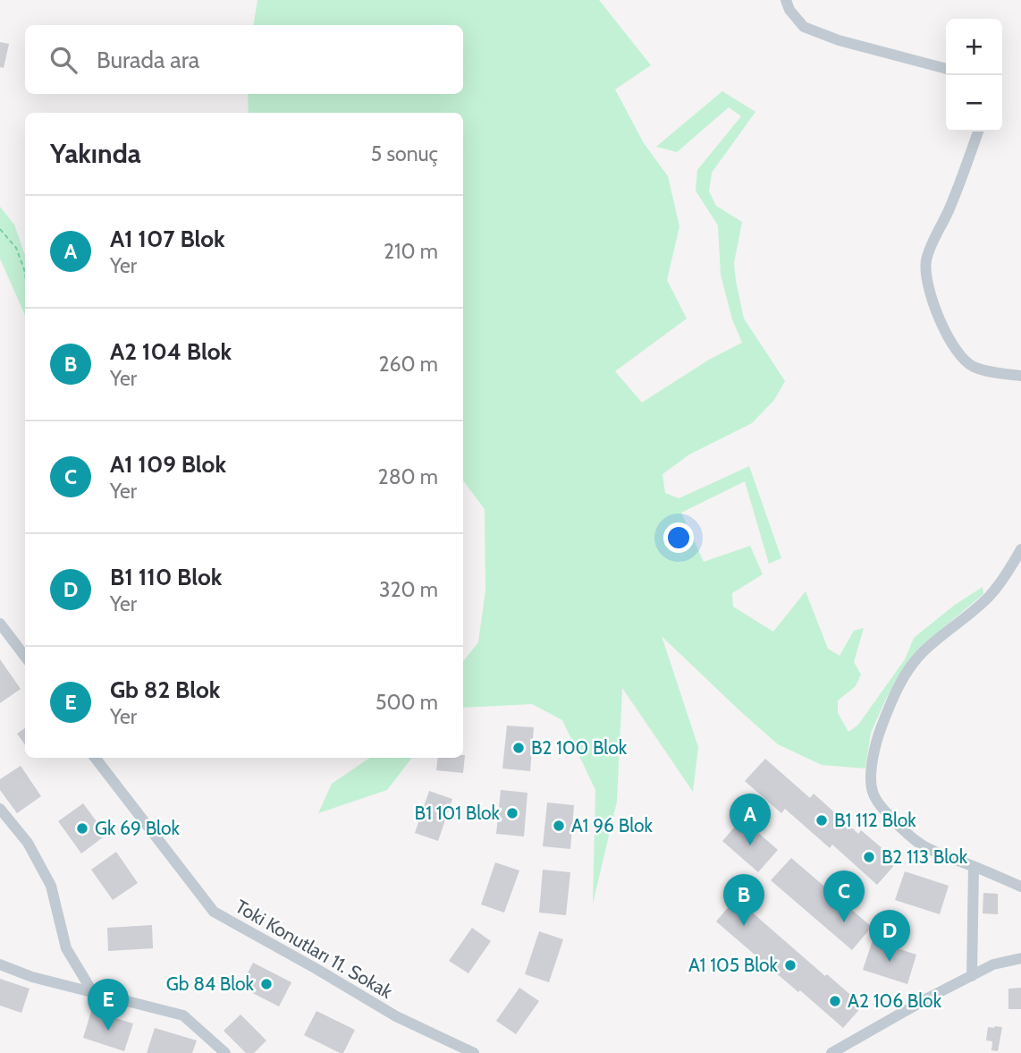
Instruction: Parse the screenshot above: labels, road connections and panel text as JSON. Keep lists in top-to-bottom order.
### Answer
{
  "streets": {
    "street": ["Toki Konutları 11. Sokak"]
  },
  "places": [
    "B2 100 Blok",
    "B1 101 Blok",
    "B1 112 Blok",
    "A1 96 Blok",
    "Gk 69 Blok",
    "B2 113 Blok",
    "A1 105 Blok",
    "Gb 84 Blok",
    "A2 106 Blok"
  ],
  "page": {
    "map_buttons": ["+", "−"],
    "search": "Burada ara",
    "heading": ["Yakında", "5 sonuç"],
    "list": [
      {
        "mark": "A",
        "name": "A1 107 Blok",
        "note": "Yer",
        "value": "210 m"
      },
      {
        "mark": "B",
        "name": "A2 104 Blok",
        "note": "Yer",
        "value": "260 m"
      },
      {
        "mark": "C",
        "name": "A1 109 Blok",
        "note": "Yer",
        "value": "280 m"
      },
      {
        "mark": "D",
        "name": "B1 110 Blok",
        "note": "Yer",
        "value": "320 m"
      },
      {
        "mark": "E",
        "name": "Gb 82 Blok",
        "note": "Yer",
        "value": "500 m"
      }
    ],
    "pins": [
      "A",
      "C",
      "B",
      "D",
      "E"
    ]
  }
}
